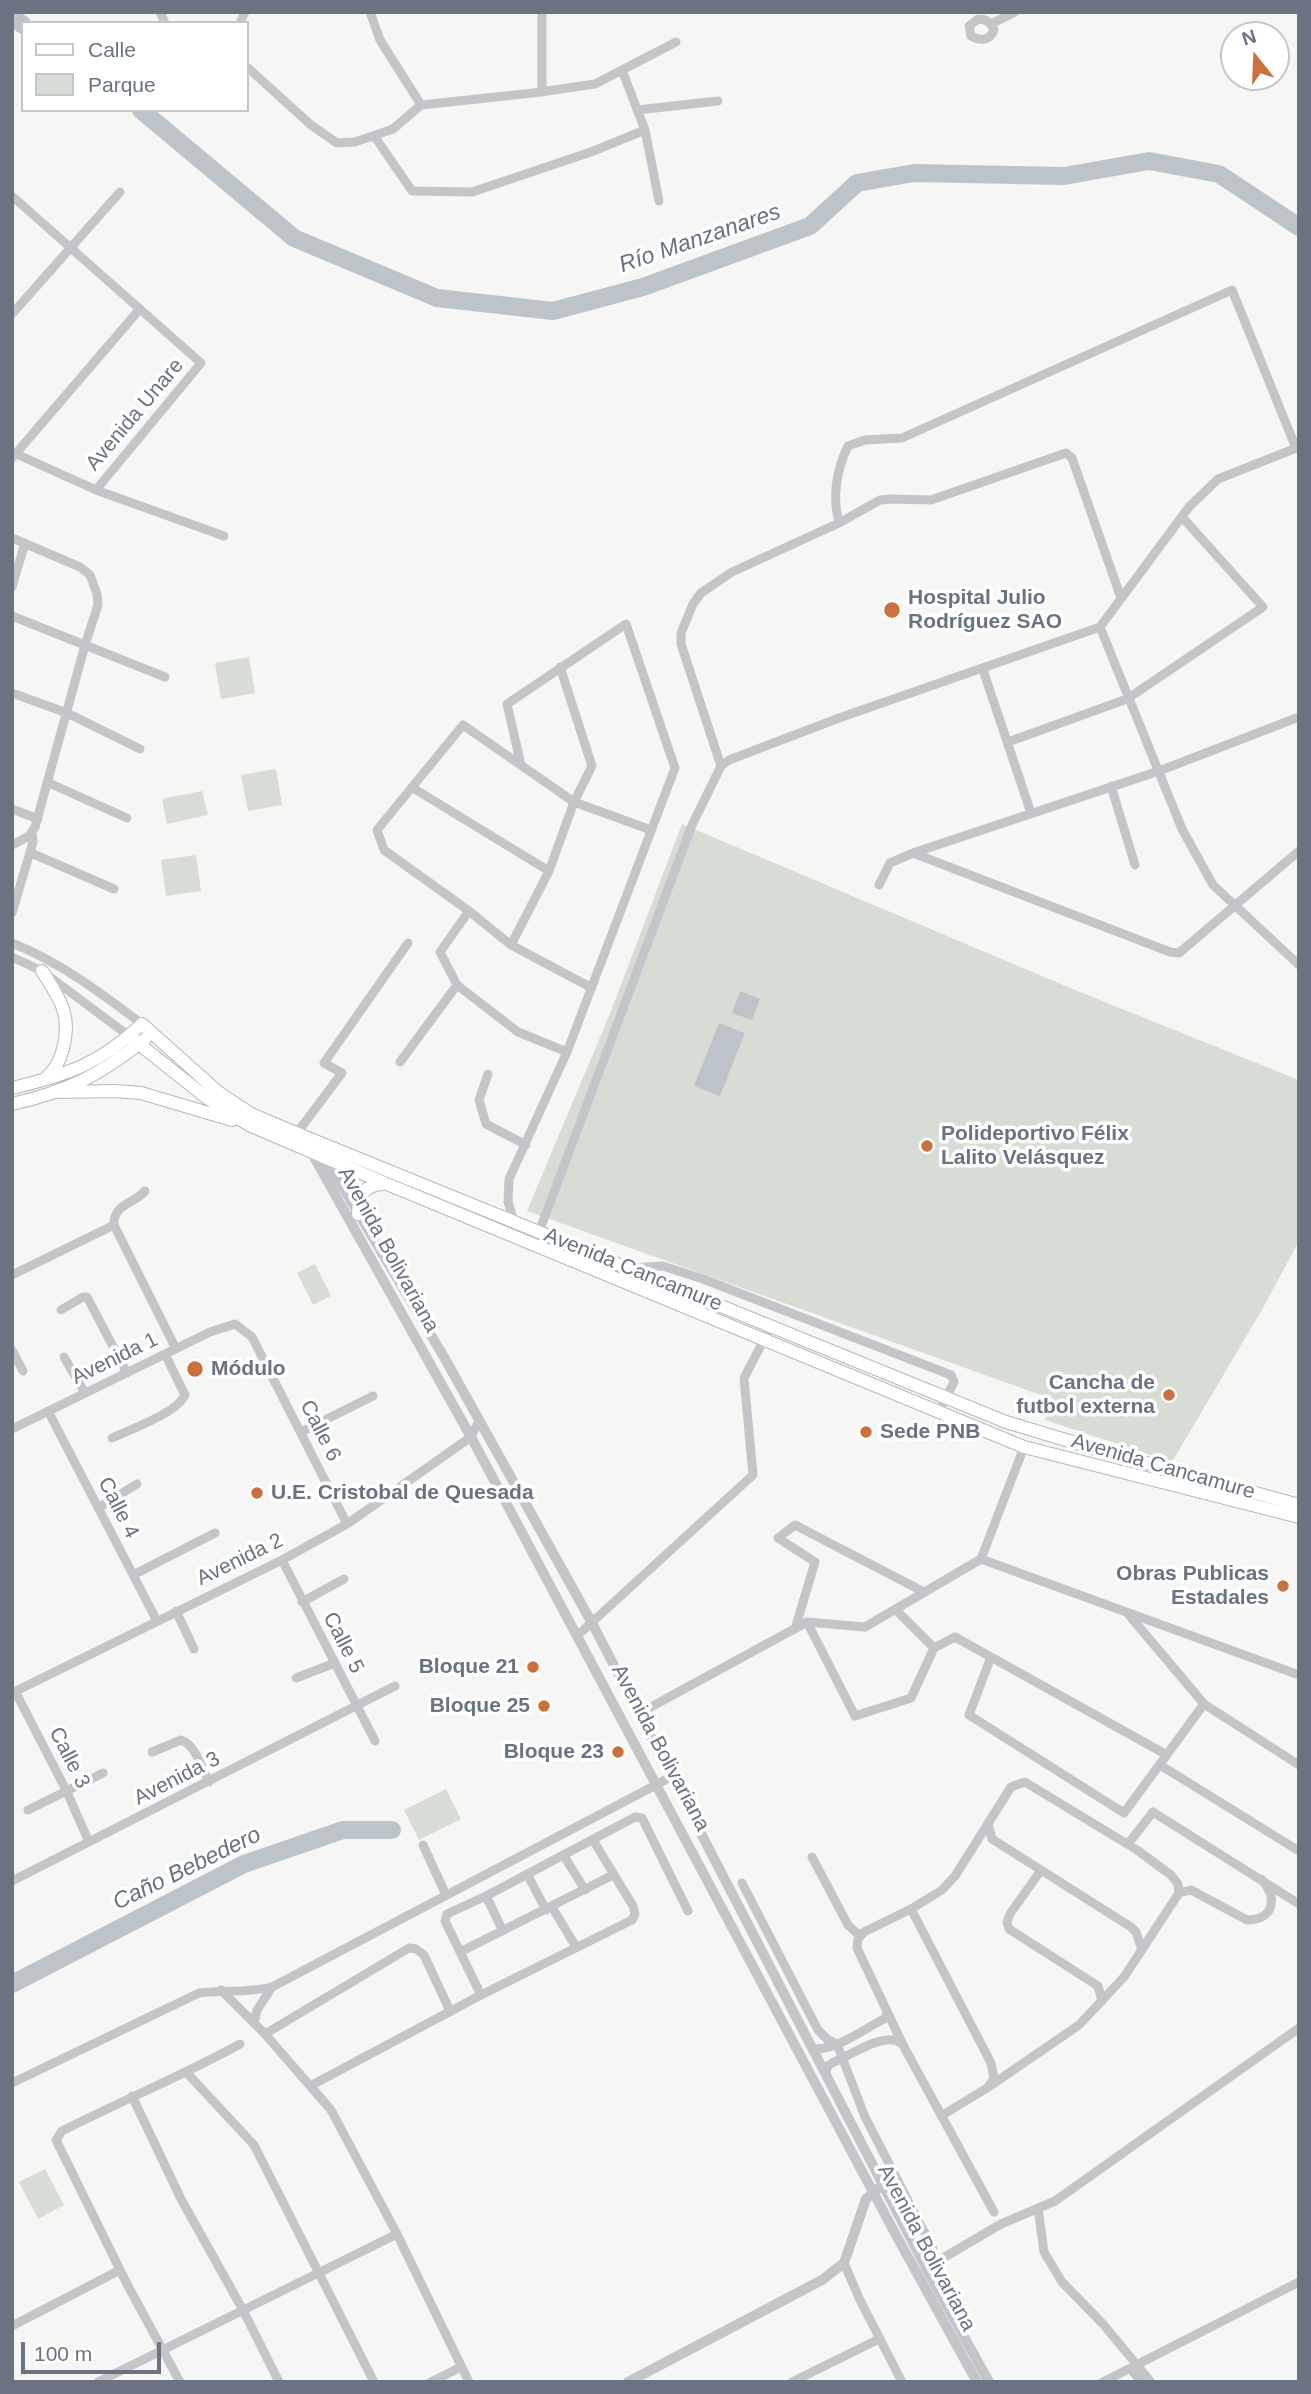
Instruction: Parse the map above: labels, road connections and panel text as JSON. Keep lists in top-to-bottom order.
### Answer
{
  "streets": {
    "main road": ["Avenida Cancamure"],
    "street": [
      "Avenida Unare",
      "Avenida Bolivariana",
      "Avenida 1",
      "Calle 6",
      "Calle 4",
      "Avenida 2",
      "Calle 5",
      "Calle 3",
      "Avenida 3"
    ]
  },
  "crossings": [
    ["Avenida Bolivariana", "Avenida Cancamure"],
    ["Avenida Bolivariana", "Avenida 2"],
    ["Avenida 1", "Calle 6"],
    ["Avenida 1", "Calle 4"],
    ["Calle 6", "Avenida 2"],
    ["Calle 4", "Avenida 2"],
    ["Avenida 2", "Calle 5"],
    ["Avenida 2", "Calle 3"],
    ["Calle 5", "Avenida 3"],
    ["Calle 3", "Avenida 3"]
  ],
  "water": ["Río Manzanares", "Caño Bebedero"],
  "places": [
    "Hospital Julio Rodríguez SAO",
    "Polideportivo Félix Lalito Velásquez",
    "Módulo",
    "Cancha de futbol externa",
    "Sede PNB",
    "U.E. Cristobal de Quesada",
    "Obras Publicas Estadales",
    "Bloque 21",
    "Bloque 25",
    "Bloque 23"
  ],
  "legend": ["Calle", "Parque"],
  "scale_bar": "100 m",
  "north": "top"
}
